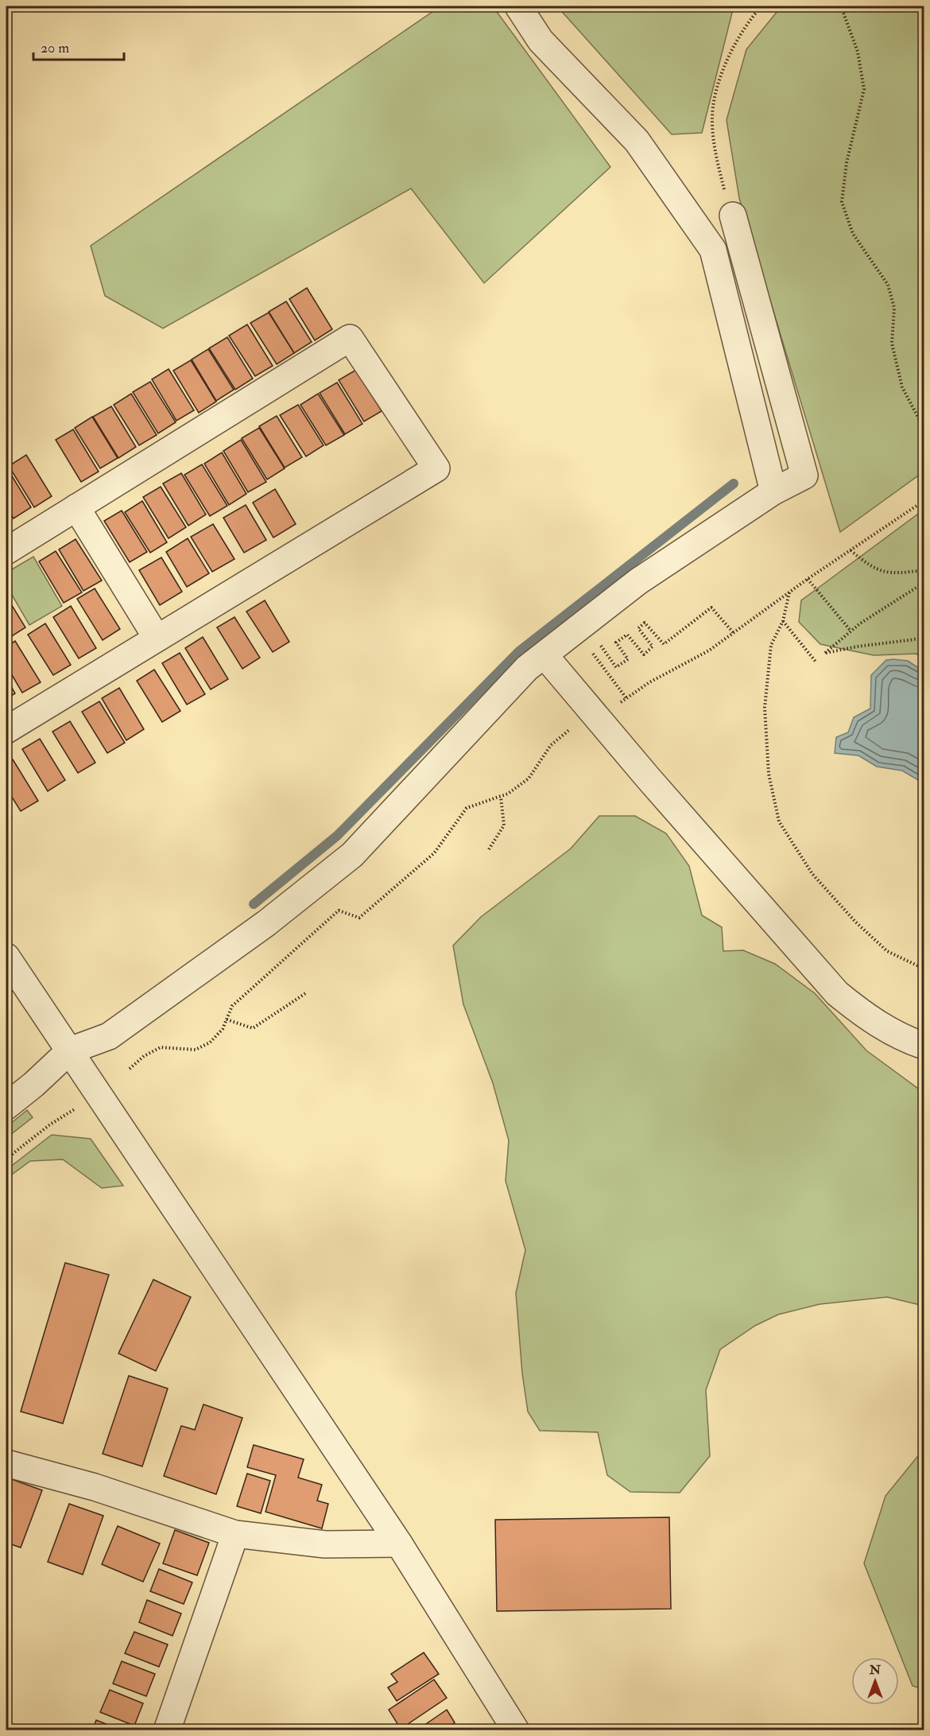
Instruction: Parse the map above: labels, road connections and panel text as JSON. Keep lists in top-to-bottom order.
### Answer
{
  "scale_bar": "20 m",
  "north": "top"
}
